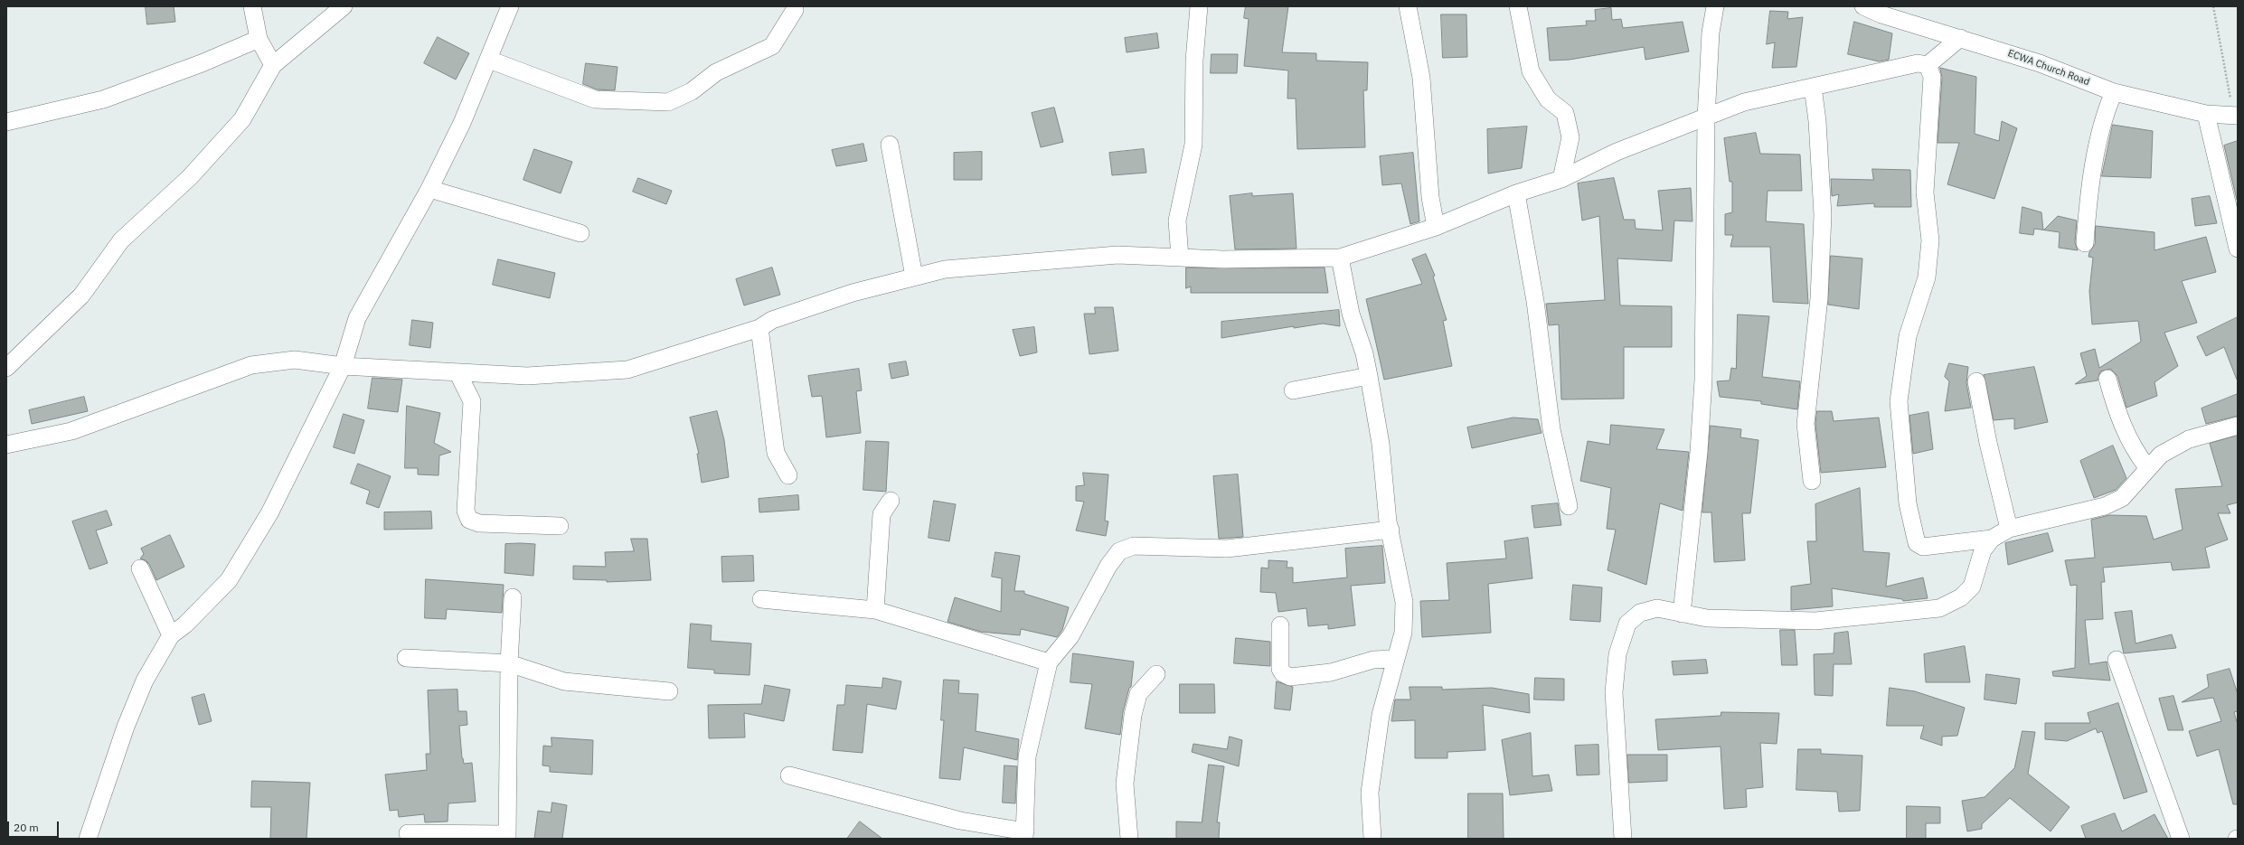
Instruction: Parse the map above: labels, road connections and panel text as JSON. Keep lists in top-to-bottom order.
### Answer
{
  "streets": {
    "street": ["ECWA Church Road"]
  },
  "scale_bar": "20 m"
}
